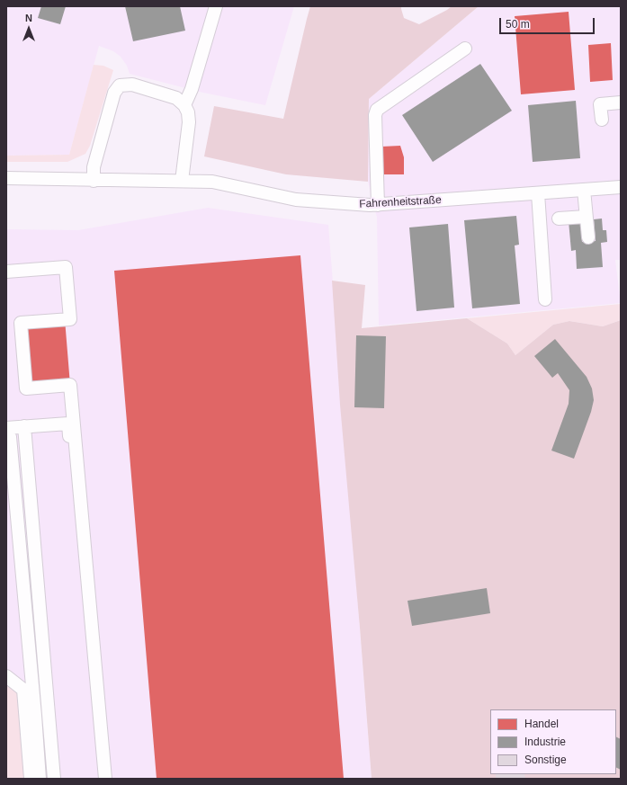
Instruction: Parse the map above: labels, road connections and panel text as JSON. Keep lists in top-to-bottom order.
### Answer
{
  "streets": {
    "street": ["Fahrenheitstraße"]
  },
  "legend": ["Handel", "Industrie", "Sonstige"],
  "scale_bar": "50 m",
  "north": "top"
}
